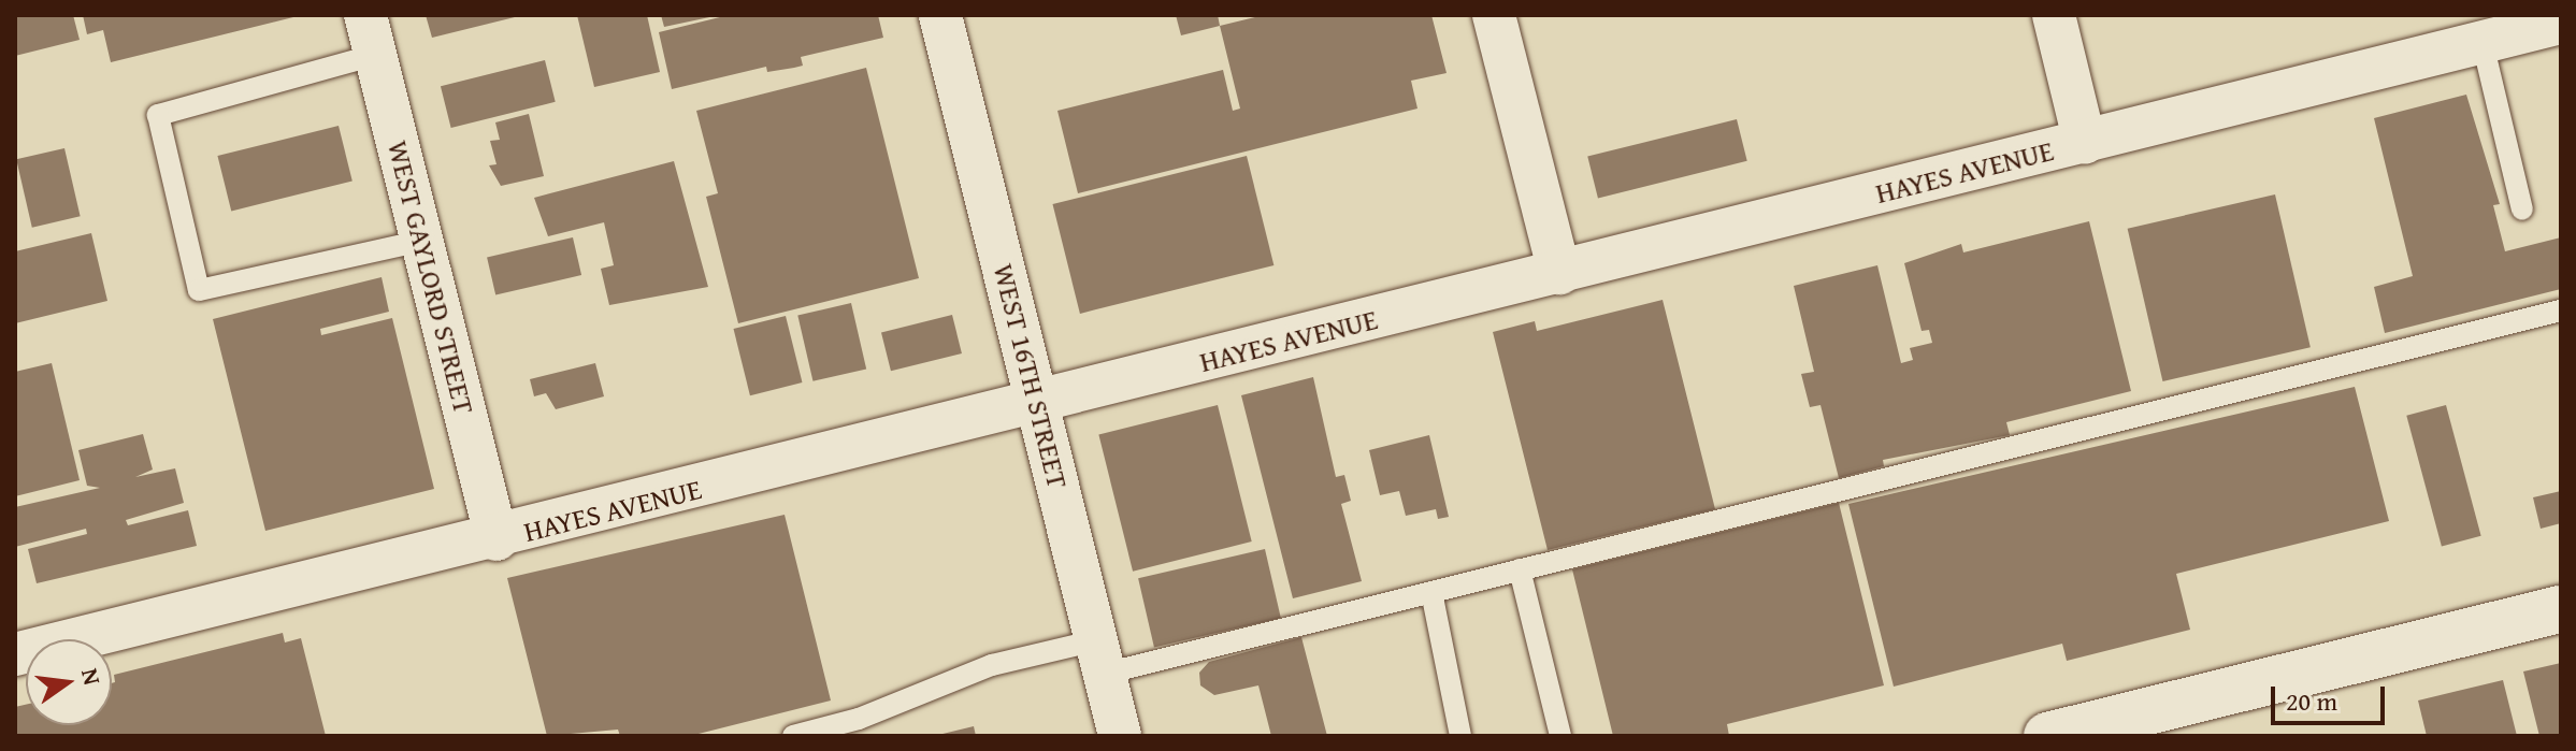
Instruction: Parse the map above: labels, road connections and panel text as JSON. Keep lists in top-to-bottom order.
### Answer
{
  "streets": {
    "street": ["HAYES AVENUE", "WEST GAYLORD STREET", "WEST 16TH STREET"]
  },
  "crossings": [
    ["HAYES AVENUE", "WEST GAYLORD STREET"],
    ["HAYES AVENUE", "WEST 16TH STREET"]
  ],
  "scale_bar": "20 m",
  "north": "right"
}
